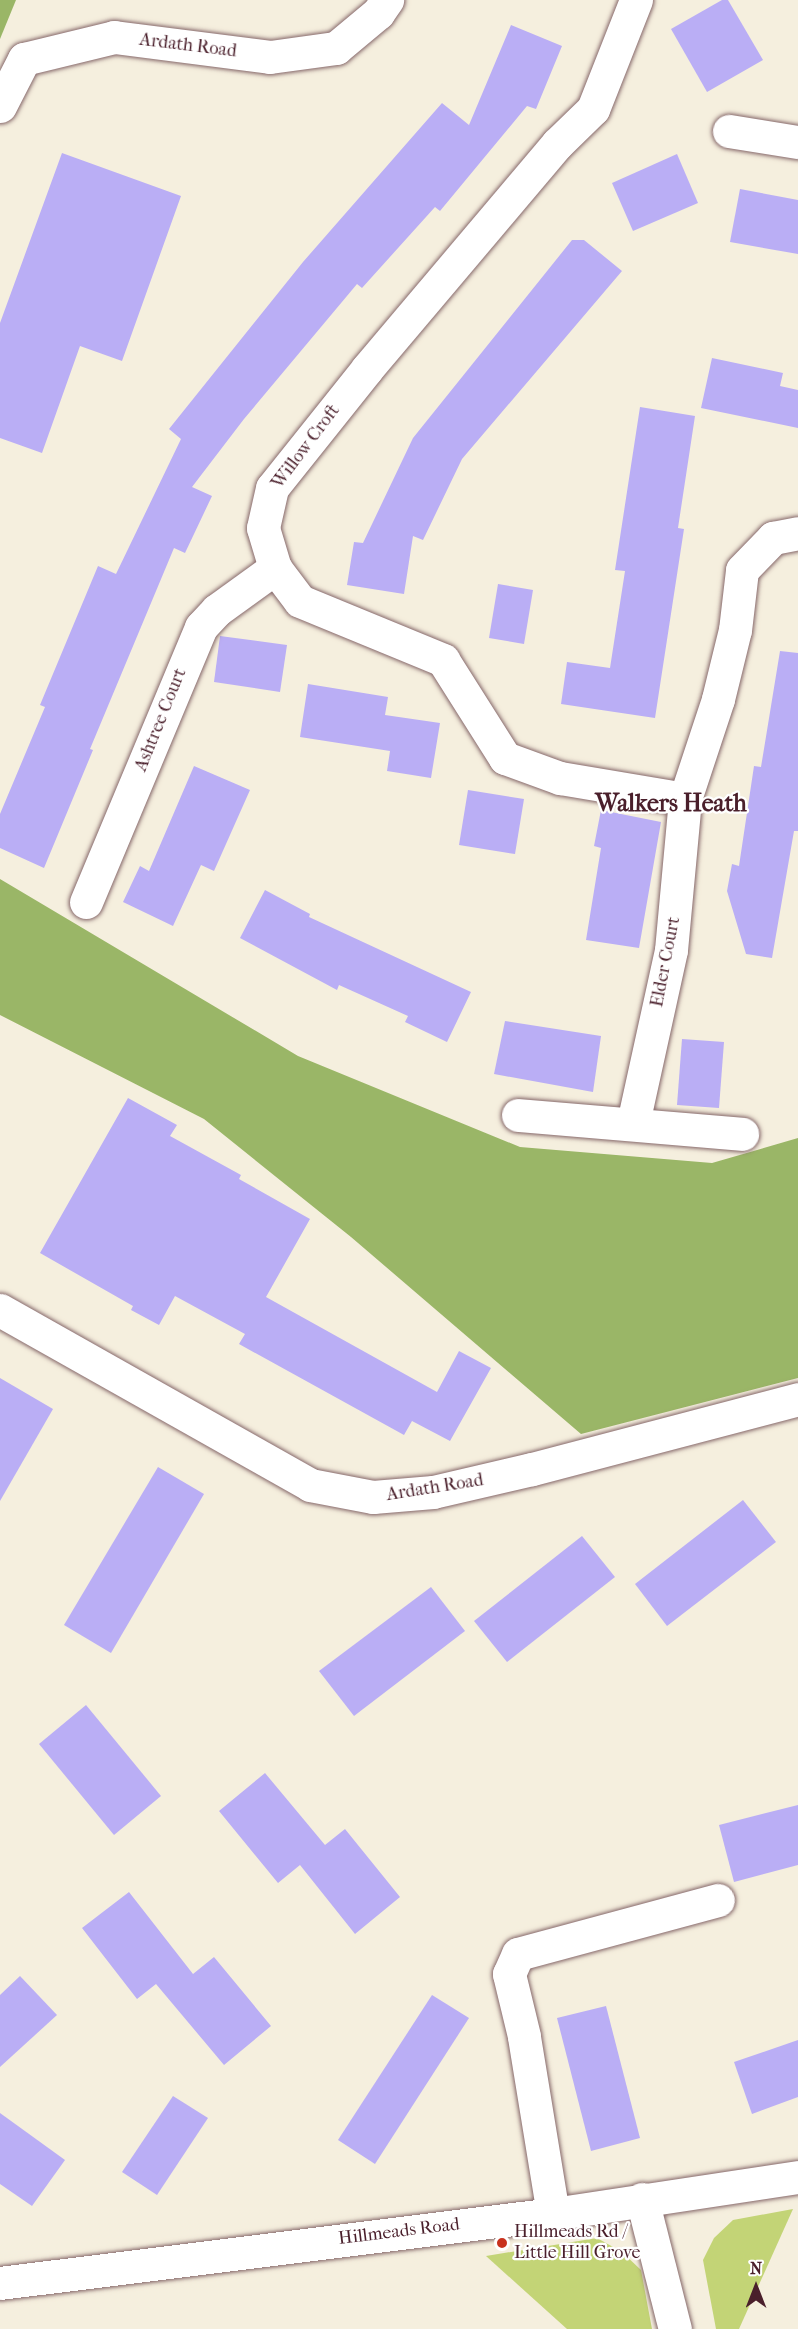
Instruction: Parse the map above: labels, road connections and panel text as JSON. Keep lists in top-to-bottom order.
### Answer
{
  "streets": {
    "street": [
      "Ardath Road",
      "Willow Croft",
      "Ashtree Court",
      "Elder Court",
      "Hillmeads Road"
    ]
  },
  "crossings": [
    ["Willow Croft", "Ashtree Court"],
    ["Willow Croft", "Elder Court"]
  ],
  "districts": ["Walkers Heath"],
  "places": ["Hillmeads Rd / Little Hill Grove"],
  "north": "top"
}
